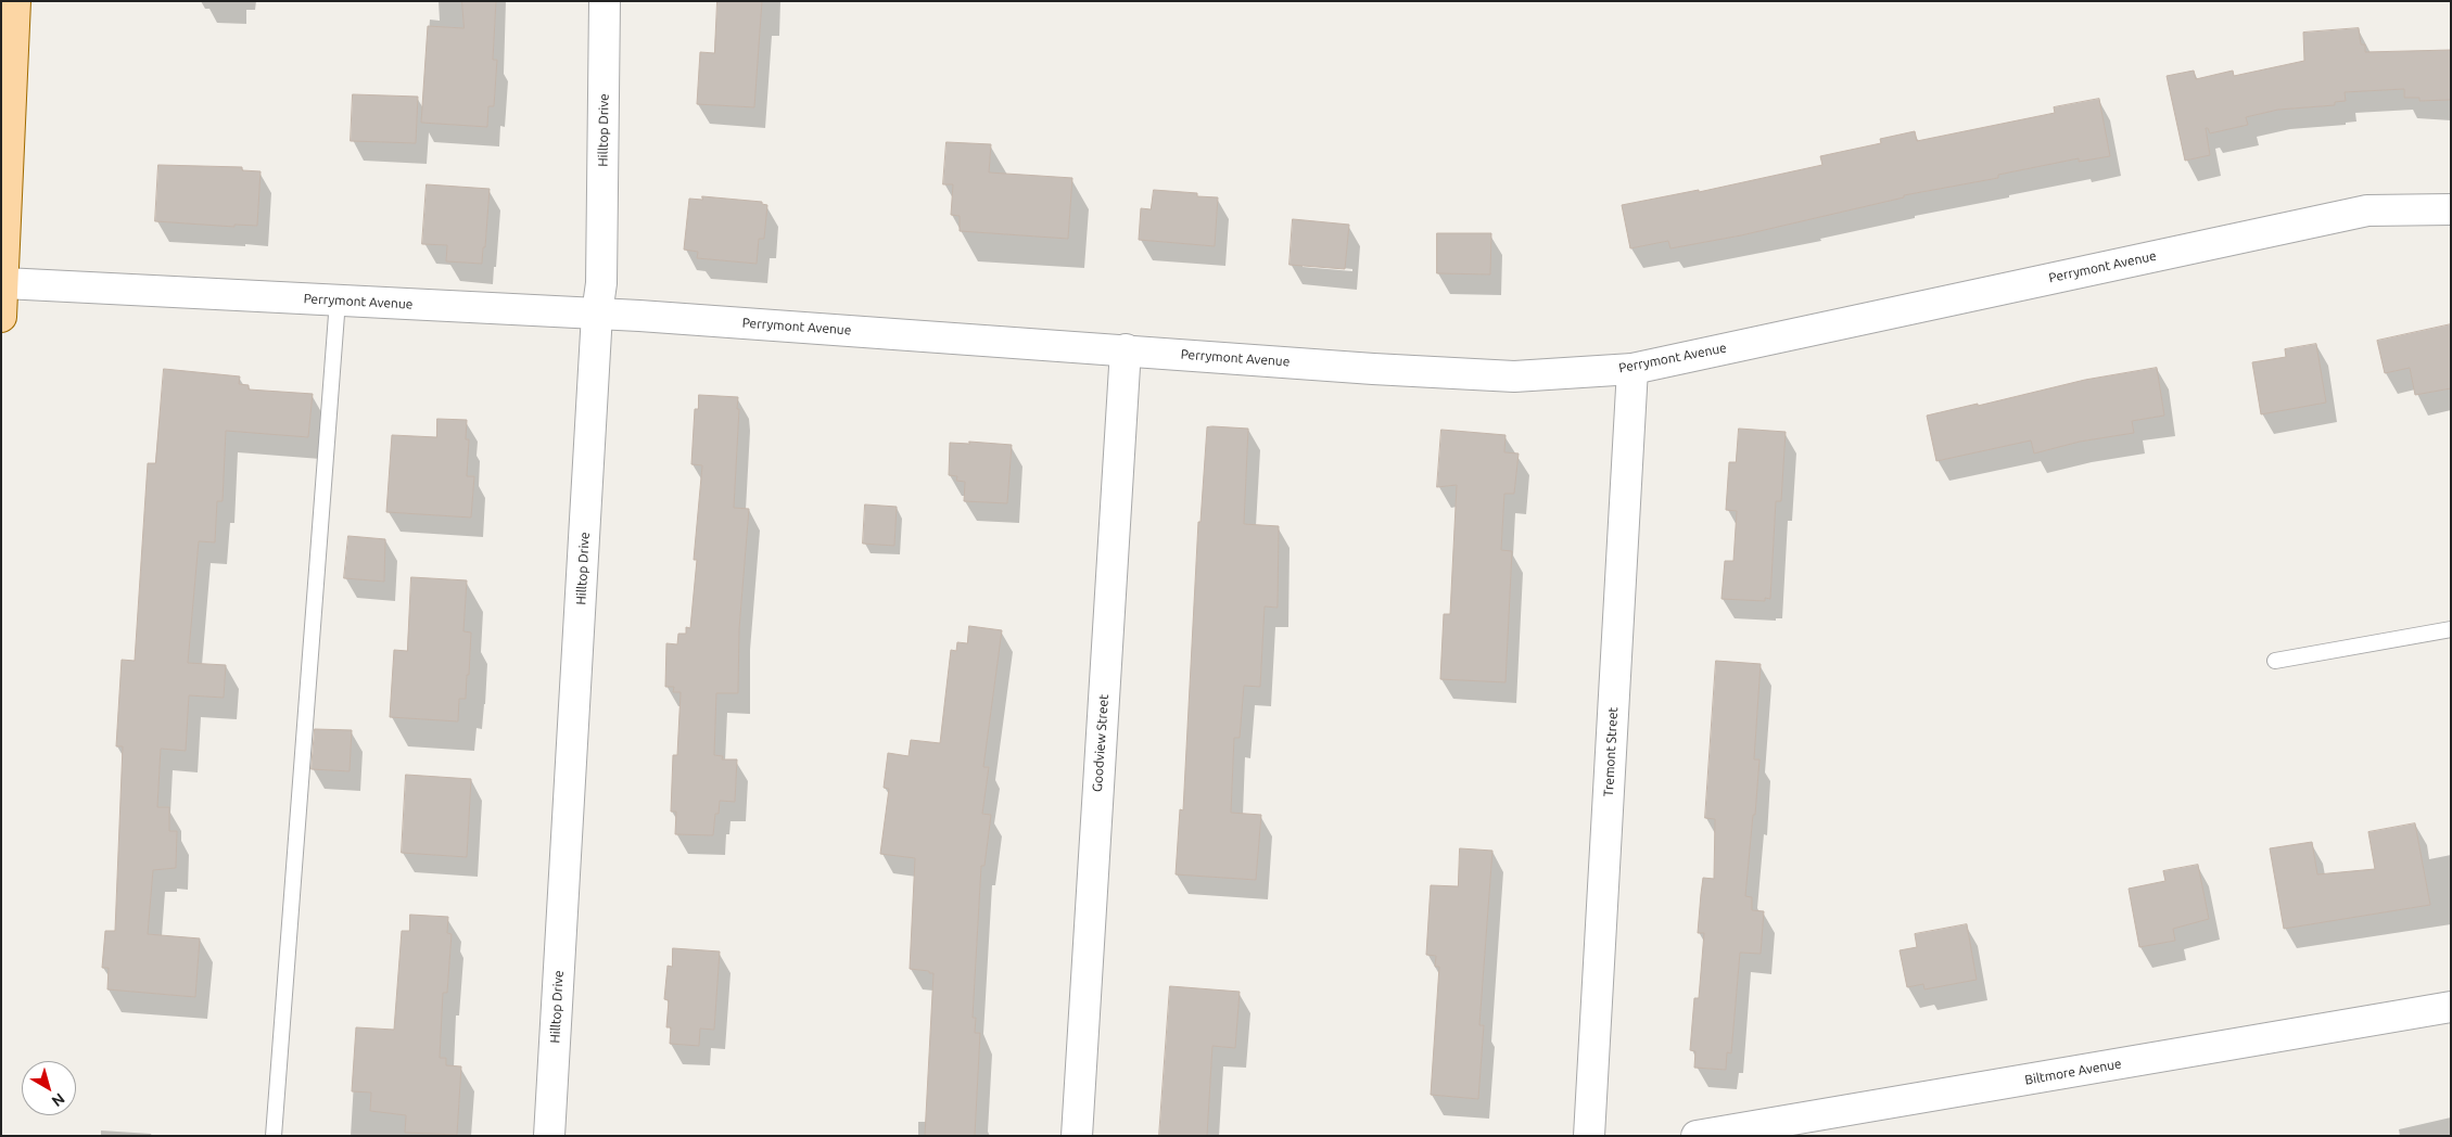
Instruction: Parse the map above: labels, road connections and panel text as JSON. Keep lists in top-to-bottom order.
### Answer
{
  "streets": {
    "street": [
      "Hilltop Drive",
      "Perrymont Avenue",
      "Goodview Street",
      "Tremont Street",
      "Biltmore Avenue"
    ]
  },
  "crossings": [
    ["Hilltop Drive", "Perrymont Avenue"],
    ["Perrymont Avenue", "Goodview Street"],
    ["Perrymont Avenue", "Tremont Street"]
  ],
  "north": "bottom right"
}
